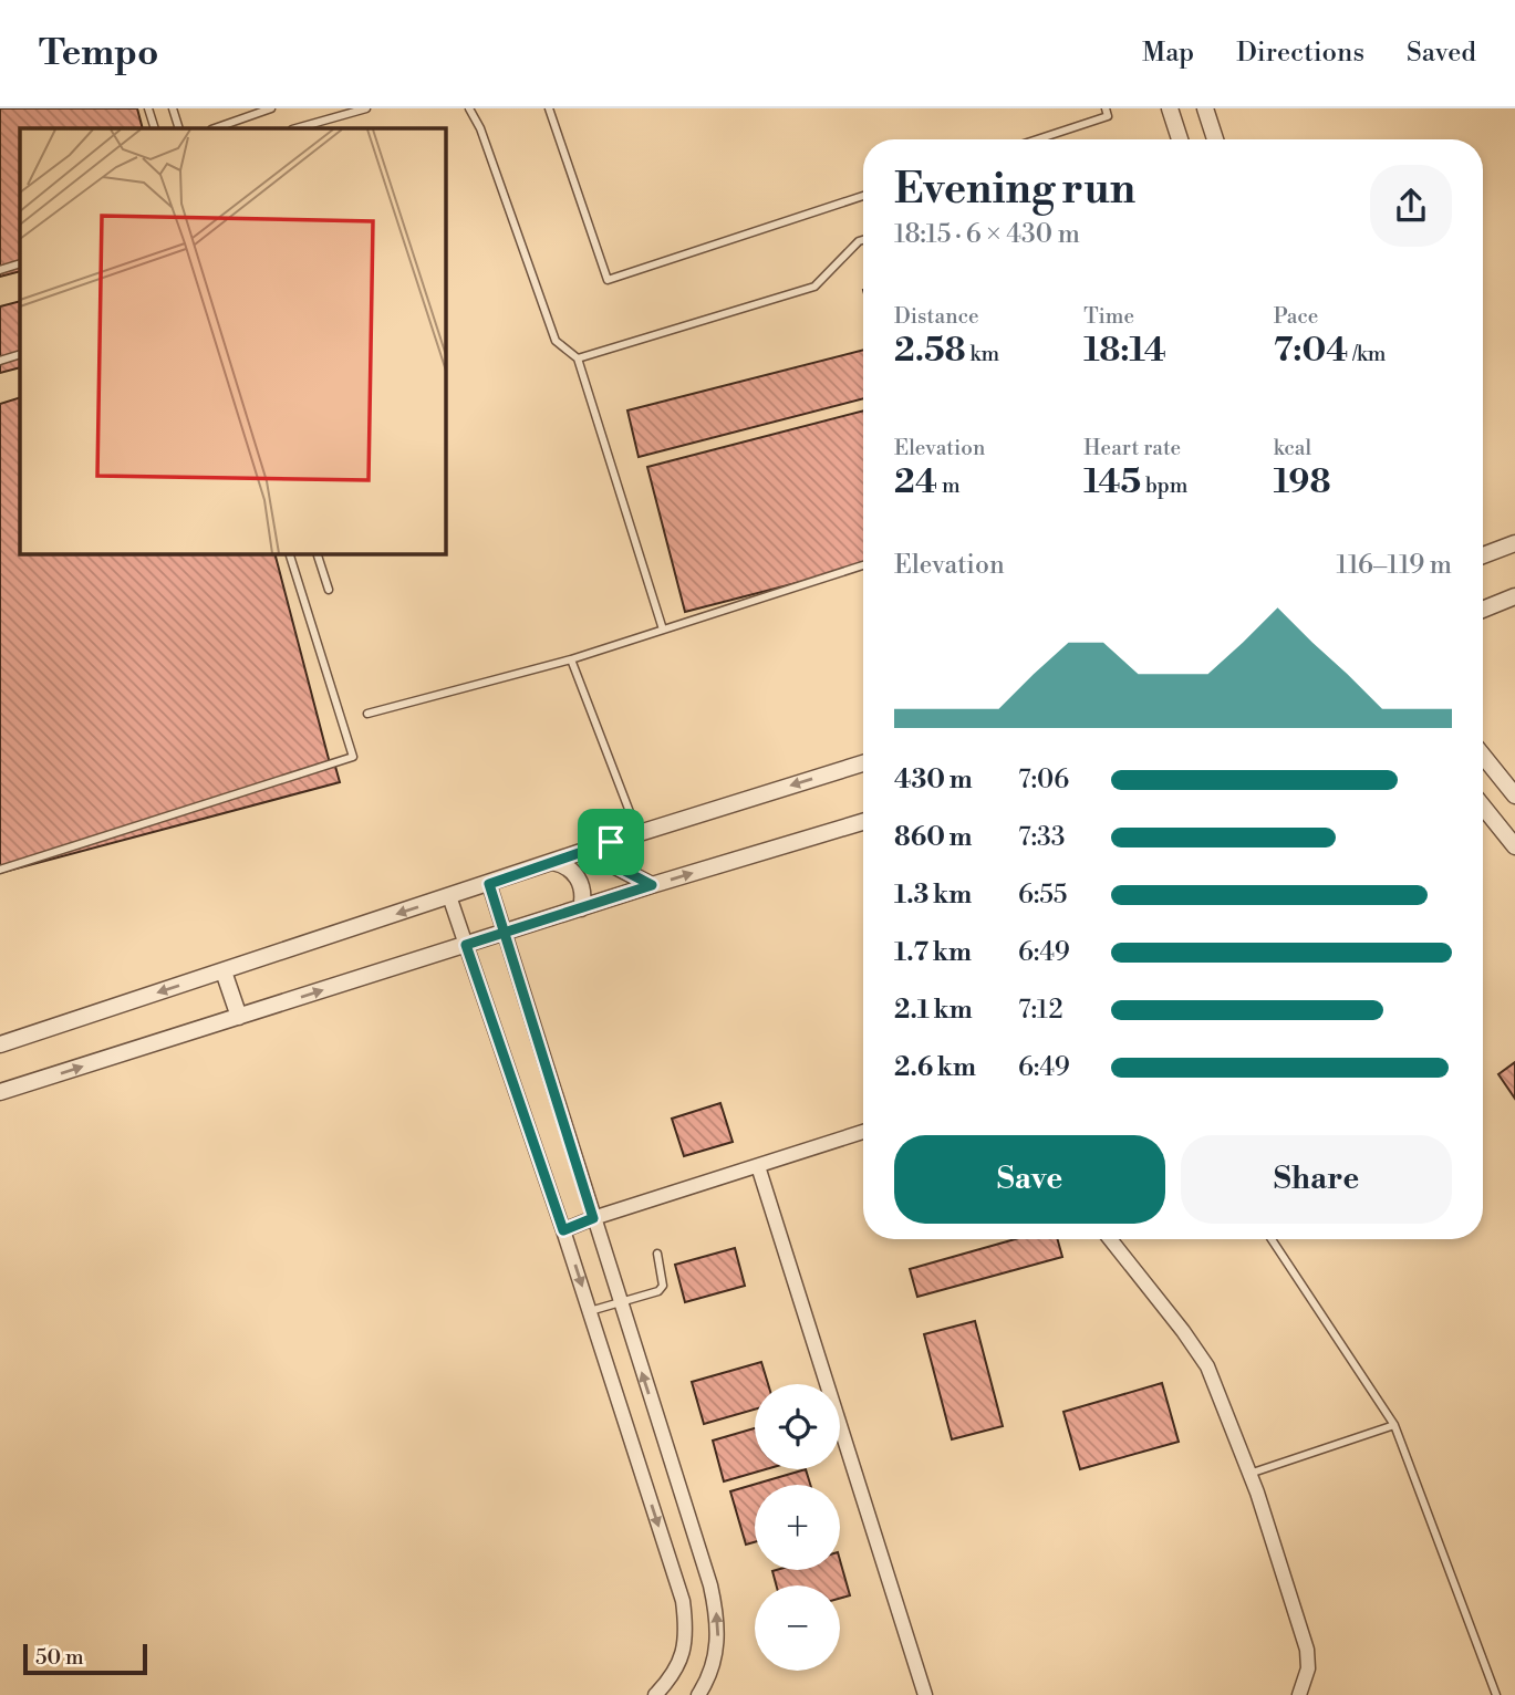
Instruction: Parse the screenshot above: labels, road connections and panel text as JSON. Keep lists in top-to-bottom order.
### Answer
{
  "scale_bar": "50 m",
  "page": {
    "header": "Tempo",
    "nav": ["Map", "Directions", "Saved"],
    "heading": ["Evening run", "18:15 · 6 × 430 m"],
    "stats": [
      ["Distance", "2.58 km"],
      ["Time", "18:14"],
      ["Pace", "7:04 /km"],
      ["Elevation", "24 m"],
      ["Heart rate", "145 bpm"],
      ["kcal", "198"]
    ],
    "chart": ["Elevation", "116–119 m"],
    "list": [
      {
        "name": "430 m",
        "note": "7:06"
      },
      {
        "name": "860 m",
        "note": "7:33"
      },
      {
        "name": "1.3 km",
        "note": "6:55"
      },
      {
        "name": "1.7 km",
        "note": "6:49"
      },
      {
        "name": "2.1 km",
        "note": "7:12"
      },
      {
        "name": "2.6 km",
        "note": "6:49"
      }
    ],
    "buttons": ["Save", "Share"],
    "map_buttons": ["+", "−"],
    "scale": "50 m"
  }
}
